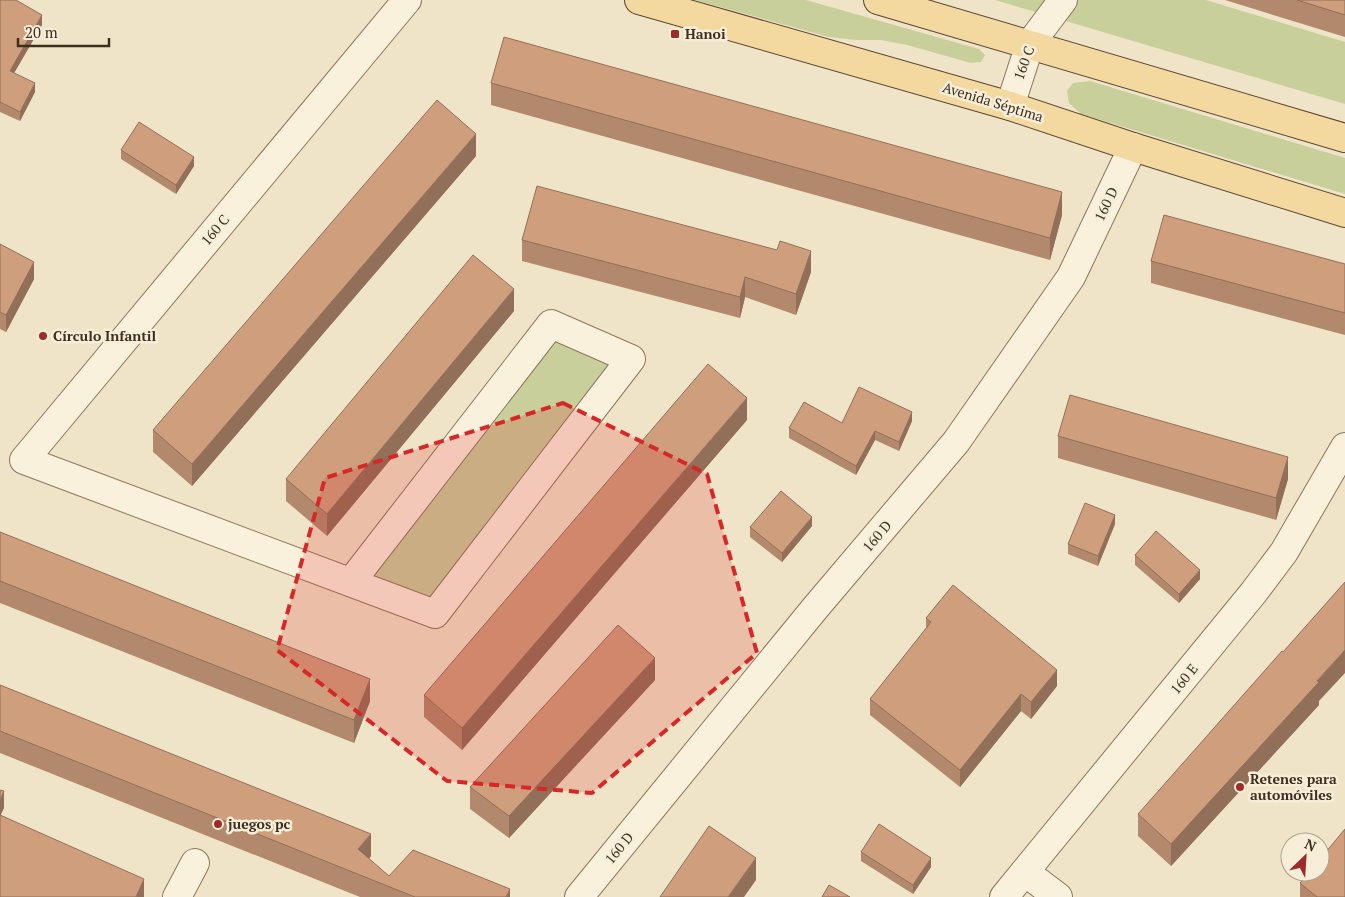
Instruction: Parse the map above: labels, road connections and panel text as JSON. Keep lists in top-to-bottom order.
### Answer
{
  "streets": {
    "main road": ["Avenida Séptima"],
    "street": ["160 C", "160 D", "160 E"]
  },
  "crossings": [
    ["160 C", "Avenida Séptima"],
    ["Avenida Séptima", "160 D"]
  ],
  "places": {
    "transit": ["Hanoi"],
    "other": ["Círculo Infantil", "Retenes para automóviles", "juegos pc"]
  },
  "scale_bar": "20 m",
  "north": "top right"
}
